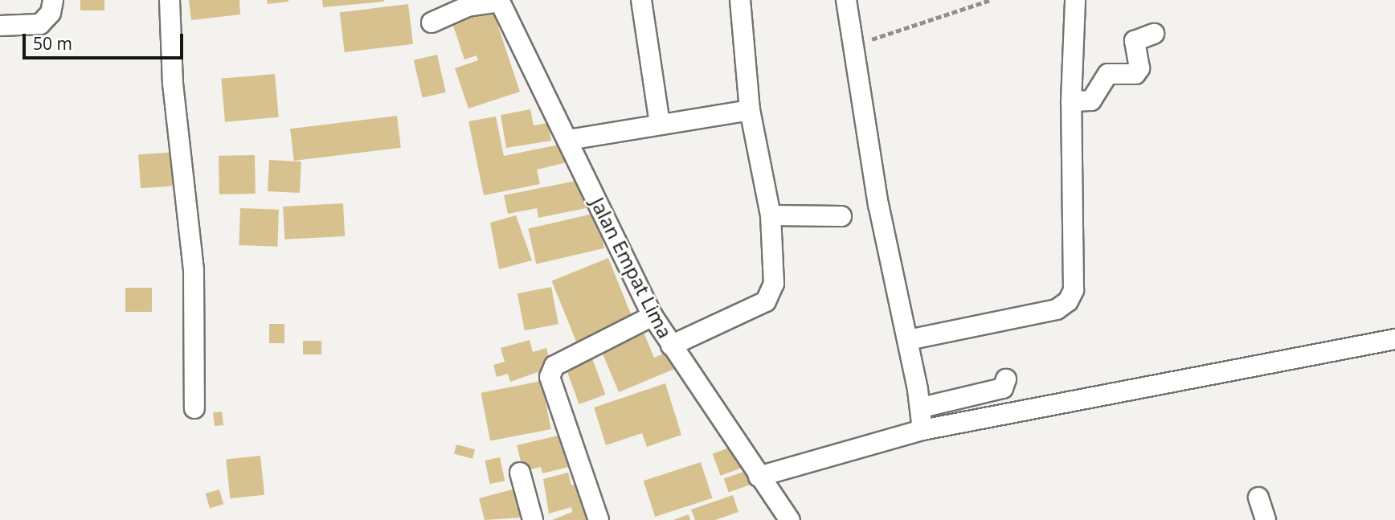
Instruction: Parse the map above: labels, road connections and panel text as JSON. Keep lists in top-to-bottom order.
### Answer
{
  "streets": {
    "street": ["Jalan Empat Lima"]
  },
  "scale_bar": "50 m"
}
